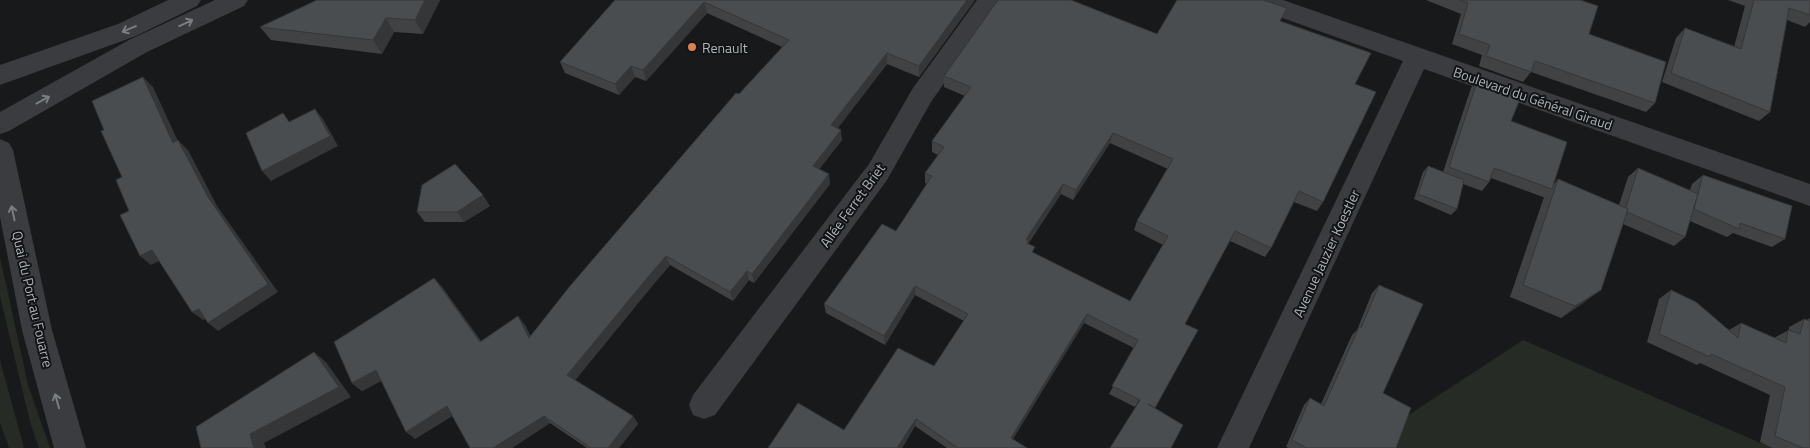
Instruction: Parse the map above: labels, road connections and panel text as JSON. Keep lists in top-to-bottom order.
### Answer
{
  "streets": {
    "street": [
      "Boulevard du Général Giraud",
      "Allée Ferret Briet",
      "Avenue Jauzier Koestler",
      "Quai du Port au Fouarre"
    ]
  },
  "crossings": [
    ["Boulevard du Général Giraud", "Avenue Jauzier Koestler"]
  ],
  "one_way": ["Quai du Port au Fouarre"],
  "places": ["Renault"]
}
